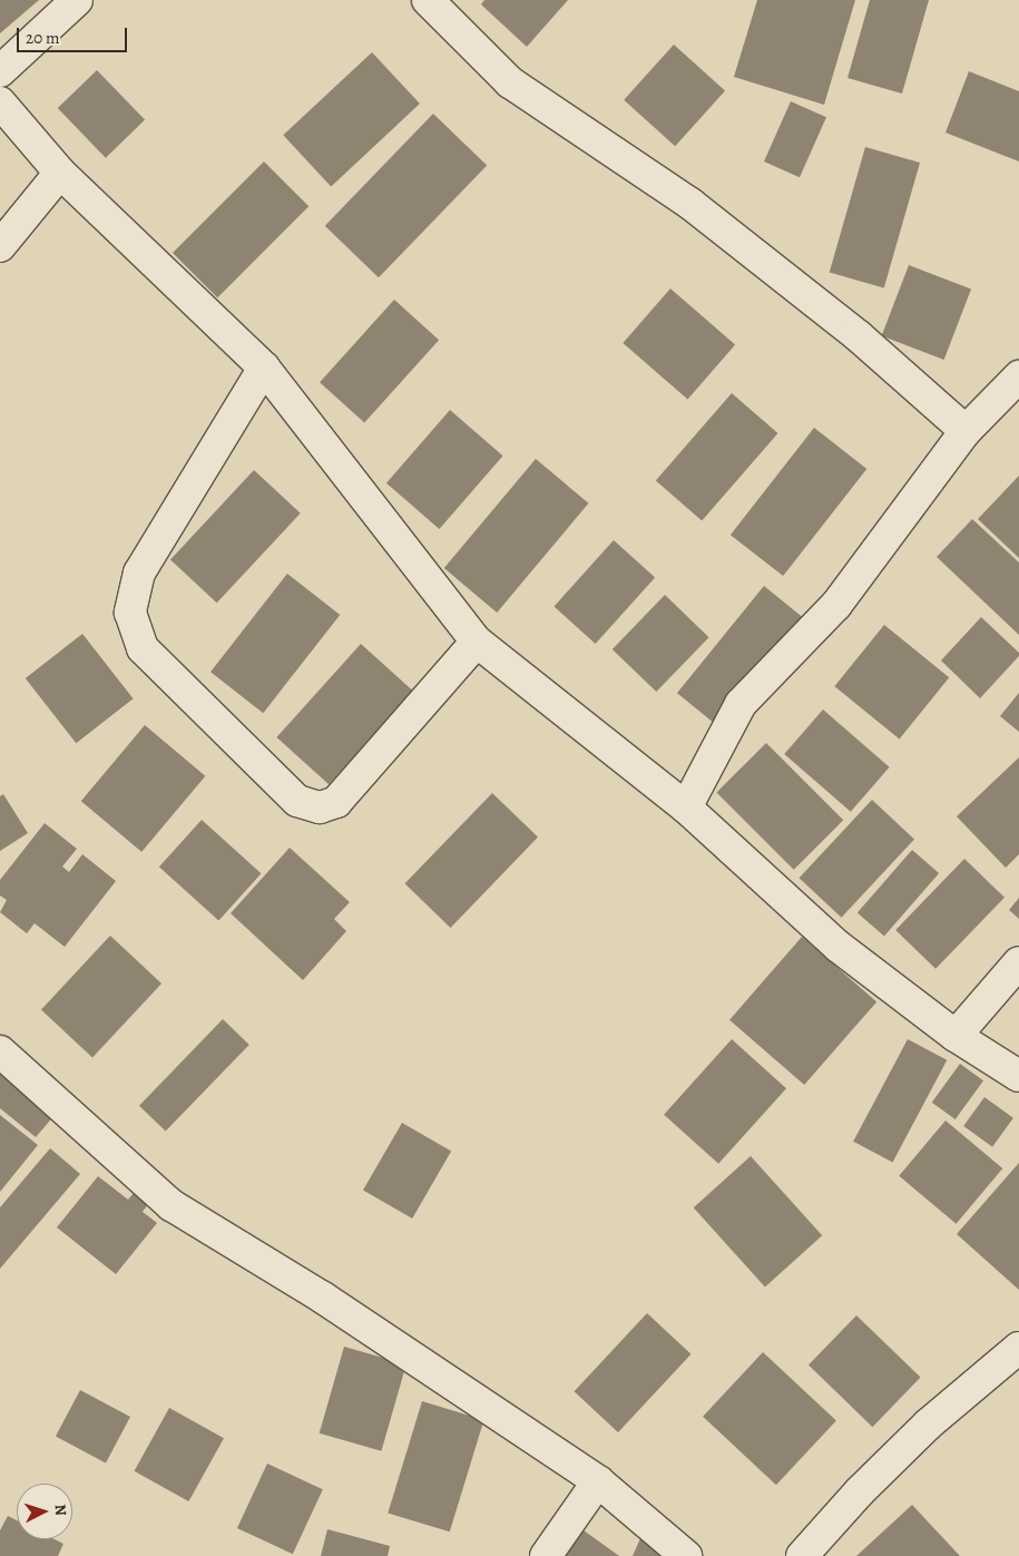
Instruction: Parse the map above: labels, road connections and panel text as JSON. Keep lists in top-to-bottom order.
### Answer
{
  "scale_bar": "20 m",
  "north": "right"
}
